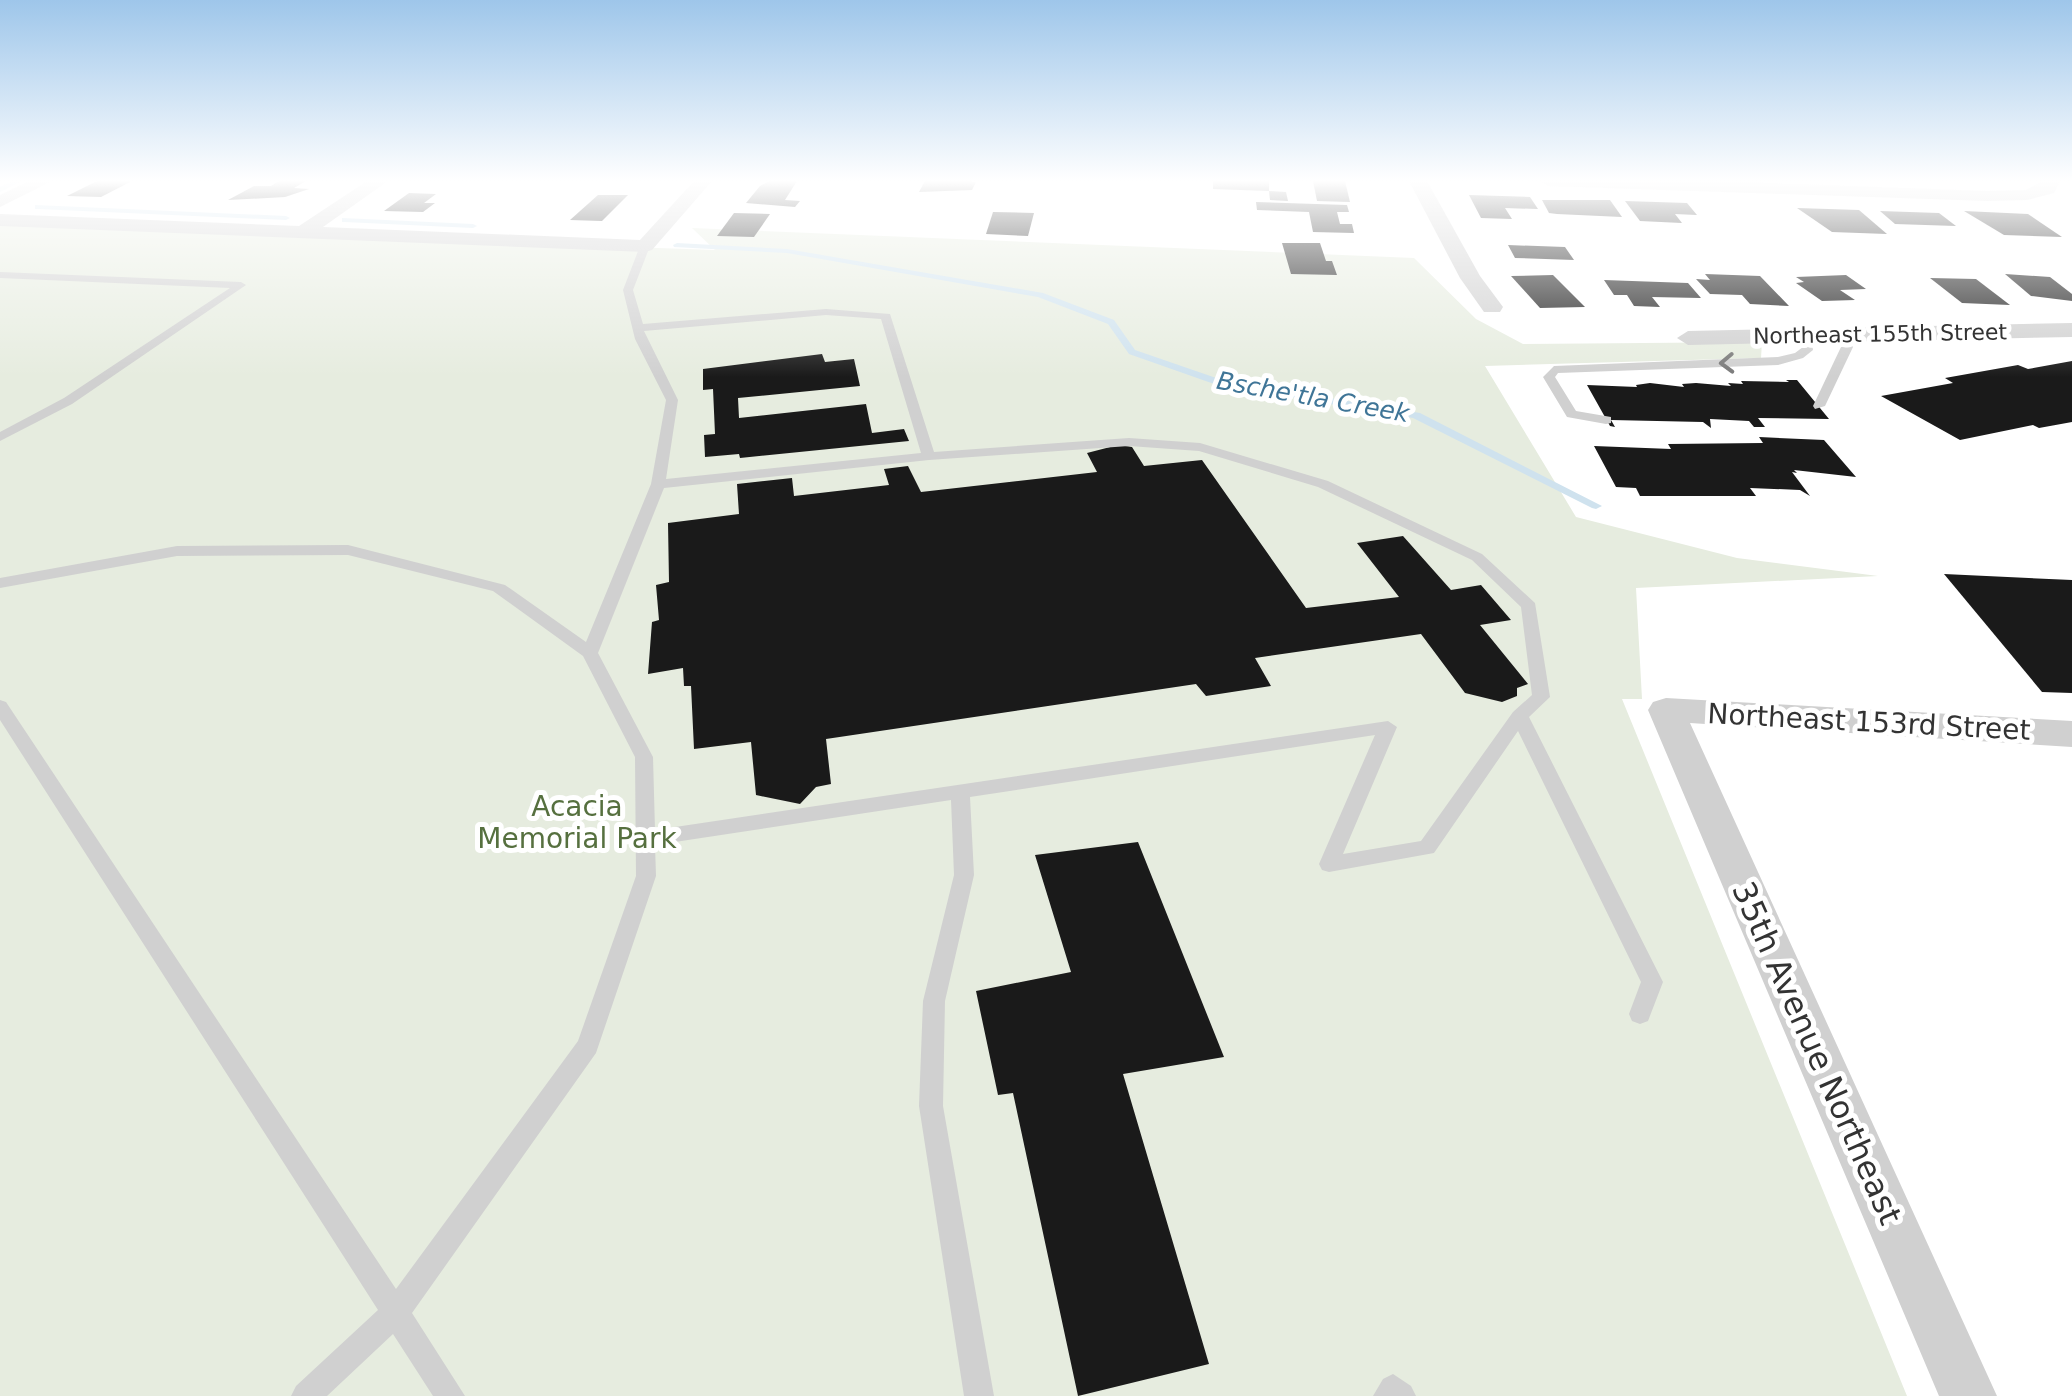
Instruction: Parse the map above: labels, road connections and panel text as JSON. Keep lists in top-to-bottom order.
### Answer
{
  "streets": {
    "street": ["Northeast 155th Street", "Northeast 153rd Street", "35th Avenue Northeast"]
  },
  "crossings": [
    ["Northeast 153rd Street", "35th Avenue Northeast"]
  ],
  "water": ["Bsche'tla Creek"],
  "parks": ["Acacia Memorial Park"]
}
